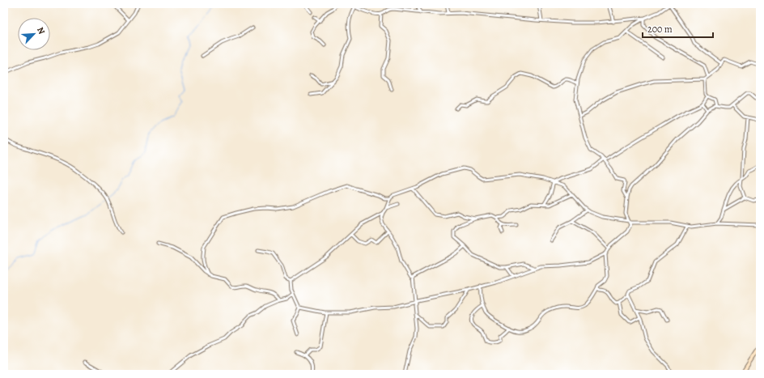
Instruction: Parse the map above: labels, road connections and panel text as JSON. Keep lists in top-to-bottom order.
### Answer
{
  "scale_bar": "200 m",
  "north": "top right"
}
